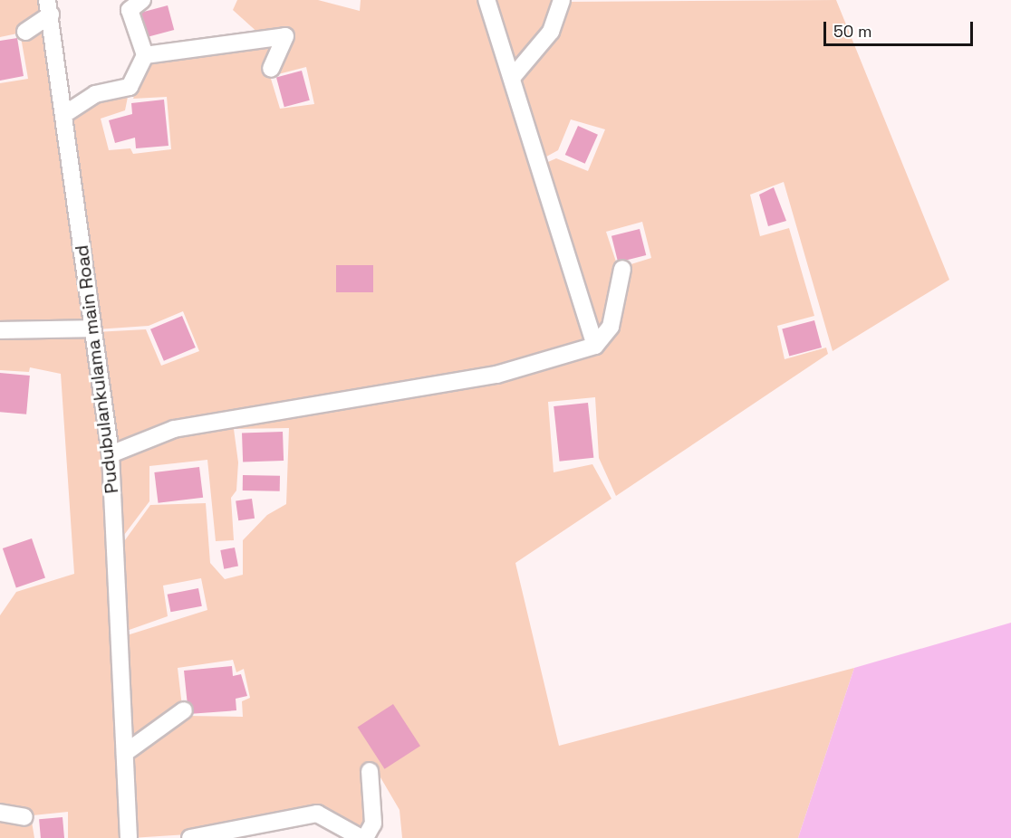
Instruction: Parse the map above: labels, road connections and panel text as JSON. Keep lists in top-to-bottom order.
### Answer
{
  "streets": {
    "street": ["Pudubulankulama main Road"]
  },
  "scale_bar": "50 m"
}
